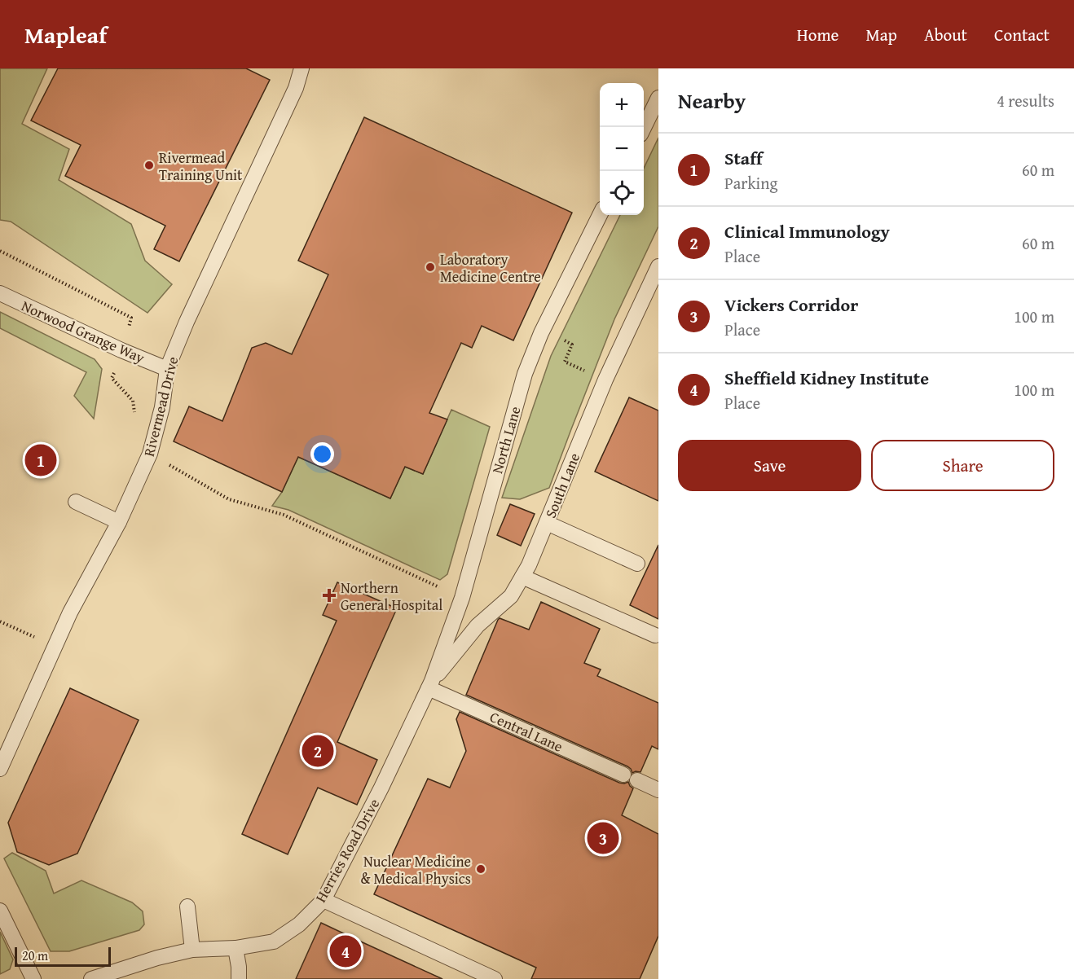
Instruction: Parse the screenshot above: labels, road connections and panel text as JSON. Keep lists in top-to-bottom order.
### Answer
{
  "streets": {
    "lane": [
      "Norwood Grange Way",
      "Rivermead Drive",
      "North Lane",
      "South Lane",
      "Central Lane",
      "Herries Road Drive"
    ]
  },
  "crossings": [
    ["Norwood Grange Way", "Rivermead Drive"],
    ["North Lane", "South Lane"],
    ["North Lane", "Central Lane"],
    ["North Lane", "Herries Road Drive"],
    ["South Lane", "Central Lane"],
    ["South Lane", "Herries Road Drive"],
    ["Central Lane", "Herries Road Drive"]
  ],
  "places": {
    "other": ["Rivermead Training Unit", "Laboratory Medicine Centre", "Nuclear Medicine & Medical Physics"],
    "health": ["Northern General Hospital"]
  },
  "scale_bar": "20 m",
  "page": {
    "header": "Mapleaf",
    "nav": [
      "Home",
      "Map",
      "About",
      "Contact"
    ],
    "heading": ["Nearby", "4 results"],
    "map_buttons": ["+", "−"],
    "list": [
      {
        "mark": "1",
        "name": "Staff",
        "note": "Parking",
        "value": "60 m"
      },
      {
        "mark": "2",
        "name": "Clinical Immunology",
        "note": "Place",
        "value": "60 m"
      },
      {
        "mark": "3",
        "name": "Vickers Corridor",
        "note": "Place",
        "value": "100 m"
      },
      {
        "mark": "4",
        "name": "Sheffield Kidney Institute",
        "note": "Place",
        "value": "100 m"
      }
    ],
    "buttons": ["Save", "Share"],
    "pins": [
      "1",
      "2",
      "3",
      "4"
    ],
    "scale": "20 m"
  }
}
